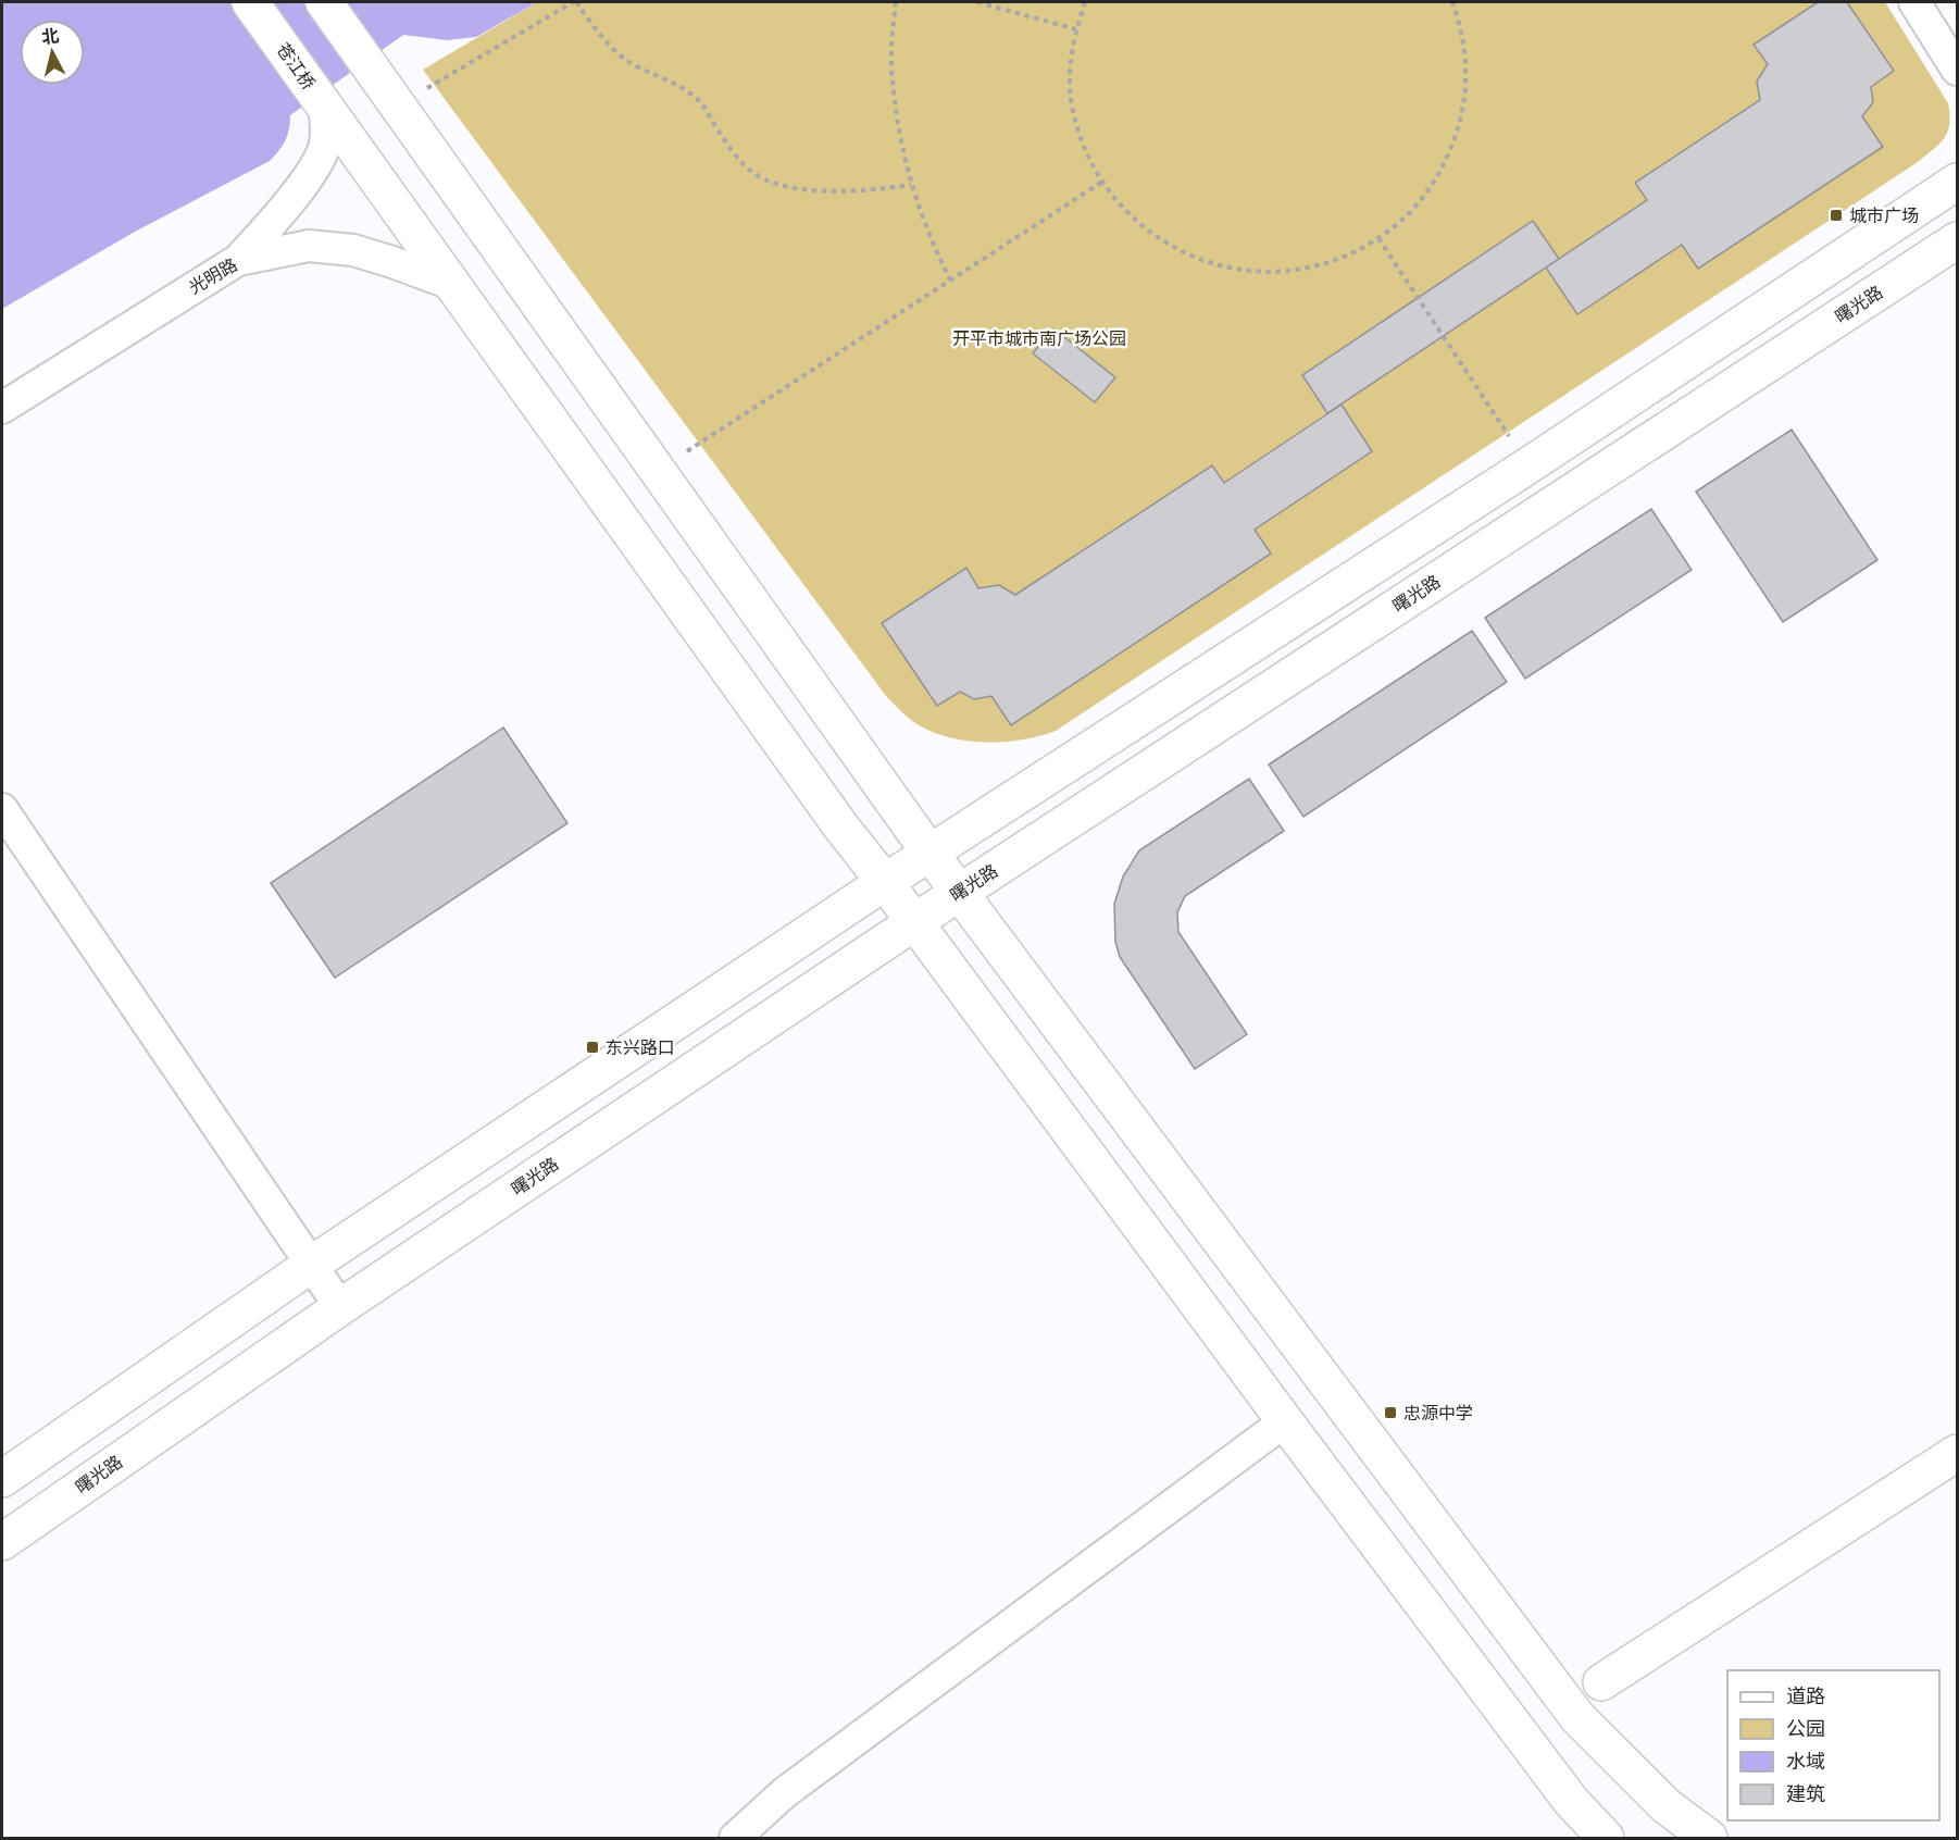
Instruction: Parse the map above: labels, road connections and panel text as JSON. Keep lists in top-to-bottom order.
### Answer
{
  "streets": {
    "street": ["苍江桥", "光明路", "曙光路"]
  },
  "crossings": [
    ["苍江桥", "光明路"],
    ["苍江桥", "曙光路"]
  ],
  "parks": ["开平市城市南广场公园"],
  "places": {
    "transit": ["城市广场", "东兴路口", "忠源中学"]
  },
  "legend": [
    "道路",
    "公园",
    "水域",
    "建筑"
  ],
  "north": "top"
}
